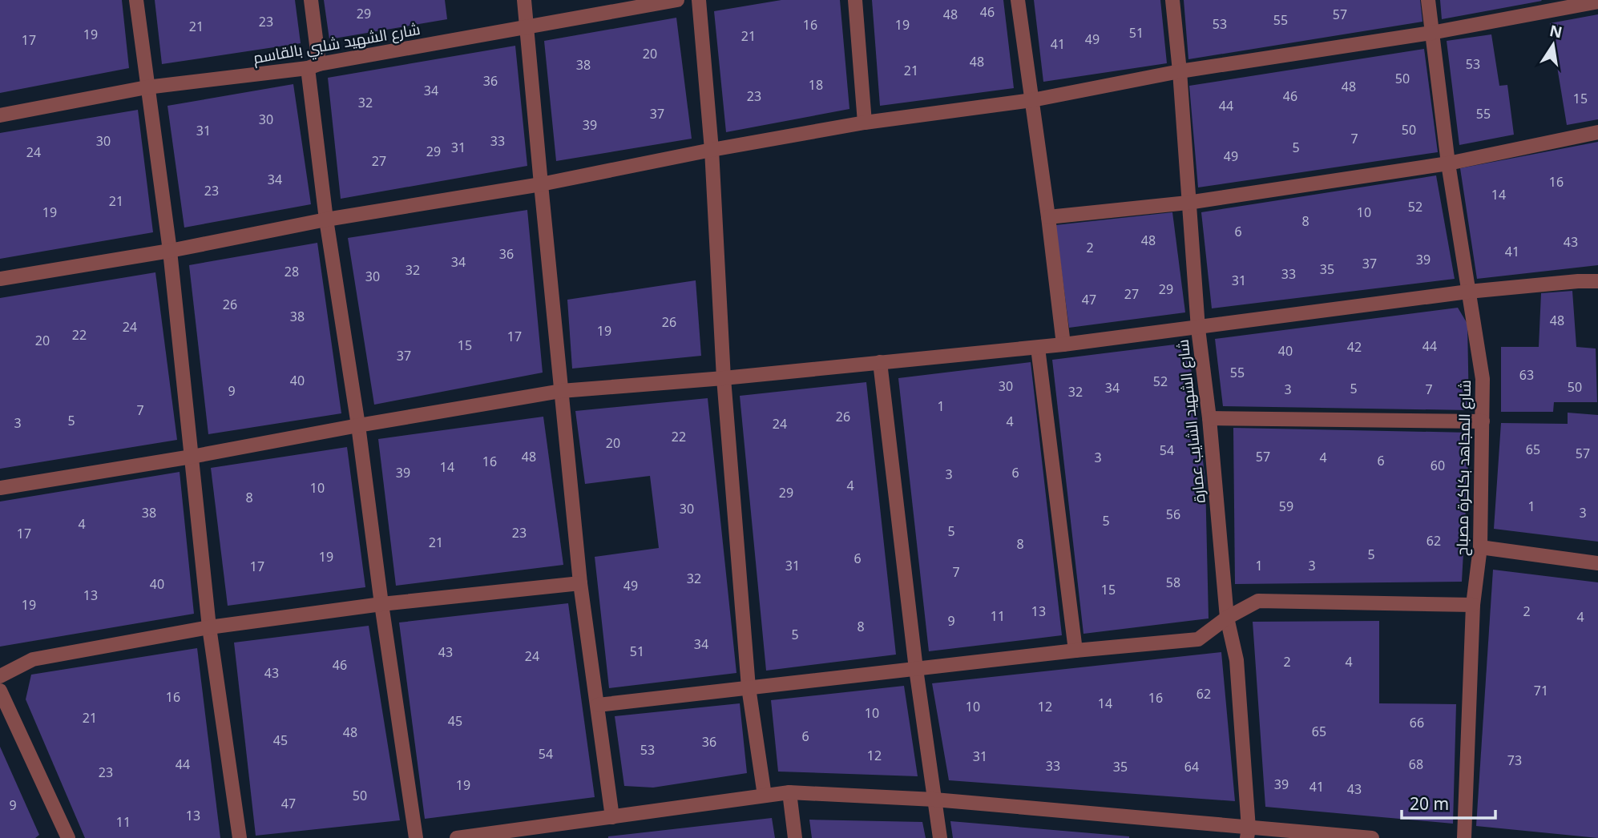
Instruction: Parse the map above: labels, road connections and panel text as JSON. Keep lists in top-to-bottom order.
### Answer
{
  "streets": {
    "street": ["شارع الشهيد شلبي بالقاسم", "شارع الشهيد الشايب عمارة", "شارع المجاهد بكاكرة مصباح"]
  },
  "house_numbers": [
    "46",
    "29",
    "48",
    "57",
    "55",
    "23",
    "53",
    "16",
    "19",
    "21",
    "51",
    "19",
    "21",
    "49",
    "17",
    "41",
    "20",
    "48",
    "53",
    "38",
    "21",
    "50",
    "36",
    "18",
    "48",
    "34",
    "23",
    "46",
    "15",
    "32",
    "44",
    "37",
    "55",
    "30",
    "39",
    "50",
    "31",
    "7",
    "30",
    "33",
    "31",
    "5",
    "29",
    "24",
    "49",
    "27",
    "34",
    "16",
    "23",
    "14",
    "21",
    "52",
    "19",
    "10",
    "8",
    "6",
    "48",
    "43",
    "2",
    "41",
    "36",
    "39",
    "34",
    "37",
    "35",
    "32",
    "28",
    "33",
    "30",
    "31",
    "29",
    "27",
    "47",
    "26",
    "38",
    "48",
    "26",
    "24",
    "19",
    "22",
    "17",
    "20",
    "15",
    "44",
    "42",
    "40",
    "37",
    "55",
    "63",
    "40",
    "52",
    "30",
    "50",
    "34",
    "5",
    "3",
    "7",
    "9",
    "32",
    "1",
    "7",
    "26",
    "5",
    "4",
    "3",
    "24",
    "22",
    "20",
    "65",
    "54",
    "57",
    "48",
    "57",
    "3",
    "4",
    "6",
    "16",
    "60",
    "14",
    "39",
    "6",
    "3",
    "4",
    "10",
    "29",
    "8",
    "59",
    "1",
    "30",
    "38",
    "3",
    "56",
    "5",
    "4",
    "5",
    "23",
    "17",
    "62",
    "21",
    "8",
    "5",
    "19",
    "6",
    "31",
    "1",
    "3",
    "17",
    "7",
    "32",
    "58",
    "40",
    "49",
    "15",
    "13",
    "19",
    "13",
    "2",
    "11",
    "4",
    "9",
    "8",
    "5",
    "34",
    "51",
    "43",
    "24",
    "2",
    "4",
    "46",
    "43",
    "71",
    "62",
    "16",
    "16",
    "14",
    "10",
    "12",
    "10",
    "21",
    "45",
    "66",
    "65",
    "48",
    "6",
    "45",
    "36",
    "53",
    "54",
    "12",
    "31",
    "73",
    "44",
    "68",
    "33",
    "35",
    "64",
    "23",
    "39",
    "19",
    "41",
    "43",
    "50",
    "47",
    "9",
    "13",
    "11"
  ],
  "scale_bar": "20 m",
  "north": "top"
}
